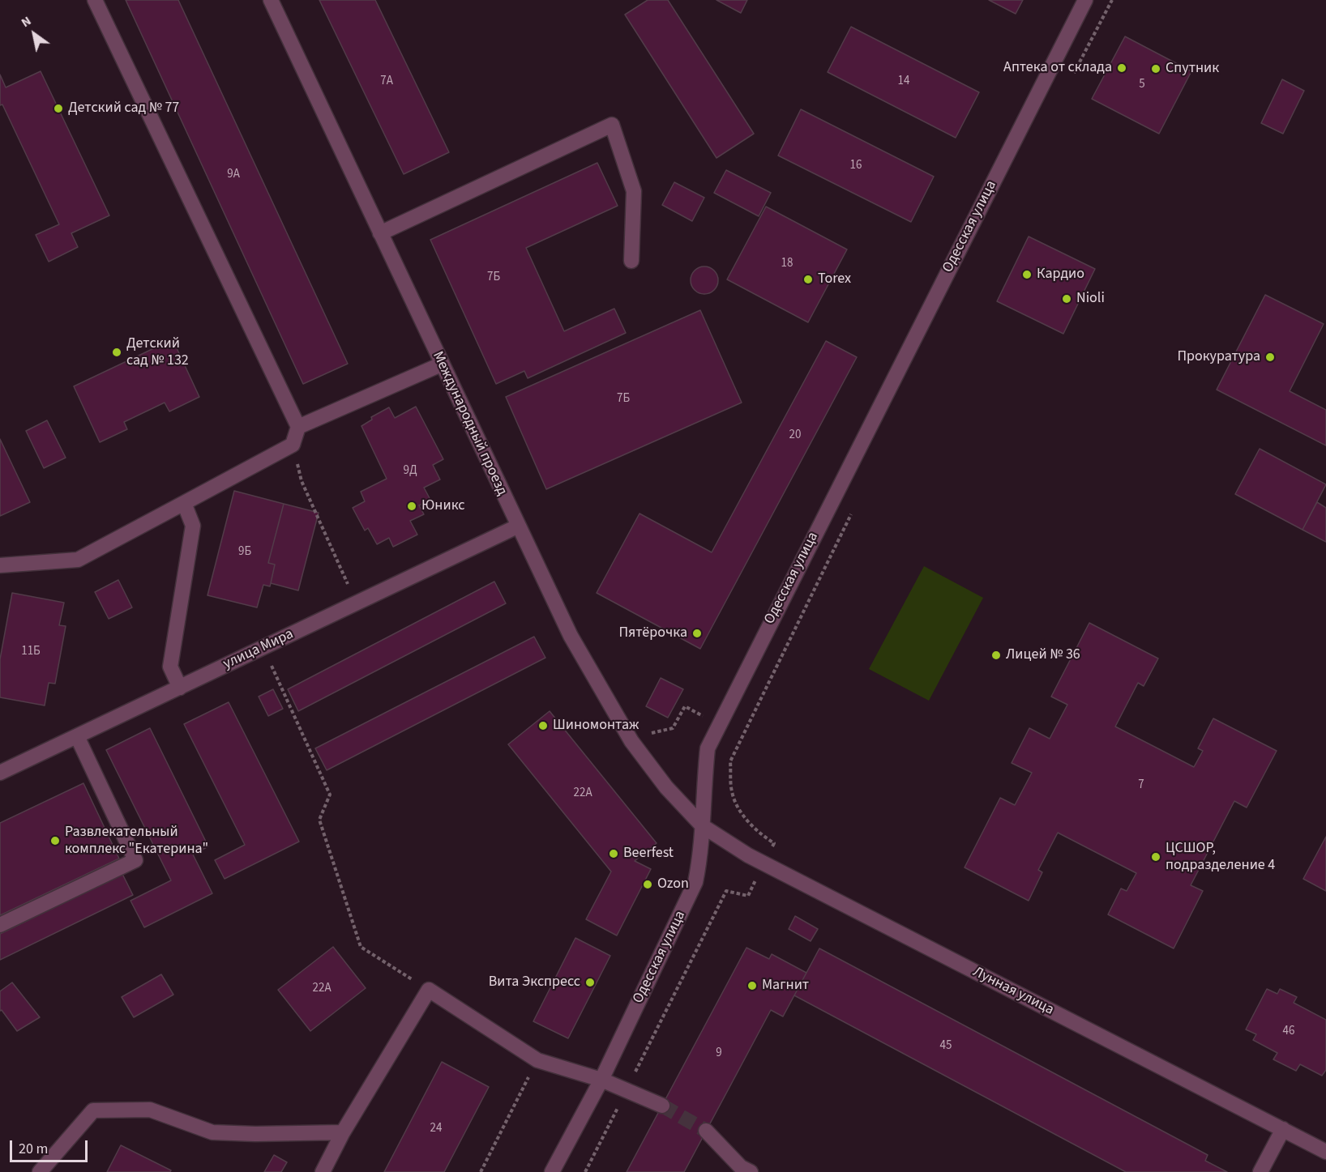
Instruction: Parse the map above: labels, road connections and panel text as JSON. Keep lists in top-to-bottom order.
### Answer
{
  "streets": {
    "street": [
      "Одесская улица",
      "Международный проезд",
      "улица Мира",
      "Лунная улица"
    ]
  },
  "crossings": [
    ["Одесская улица", "Международный проезд"],
    ["Одесская улица", "Лунная улица"],
    ["Международный проезд", "улица Мира"],
    ["Международный проезд", "Лунная улица"]
  ],
  "places": [
    "Аптека от склада",
    "Спутник",
    "Детский сад № 77",
    "Кардио",
    "Torex",
    "Nioli",
    "Детский сад № 132",
    "Прокуратура",
    "Юникс",
    "Пятёрочка",
    "Лицей № 36",
    "Шиномонтаж",
    "Развлекательный комплекс \"Екатерина\"",
    "Beerfest",
    "ЦСШОР, подразделение 4",
    "Ozon",
    "Вита Экспресс",
    "Магнит"
  ],
  "house_numbers": [
    "7А",
    "14",
    "5",
    "16",
    "9А",
    "18",
    "7Б",
    "7Б",
    "20",
    "9Д",
    "9Б",
    "11Б",
    "7",
    "22А",
    "22А",
    "46",
    "45",
    "9",
    "24"
  ],
  "scale_bar": "20 m",
  "north": "top left"
}
